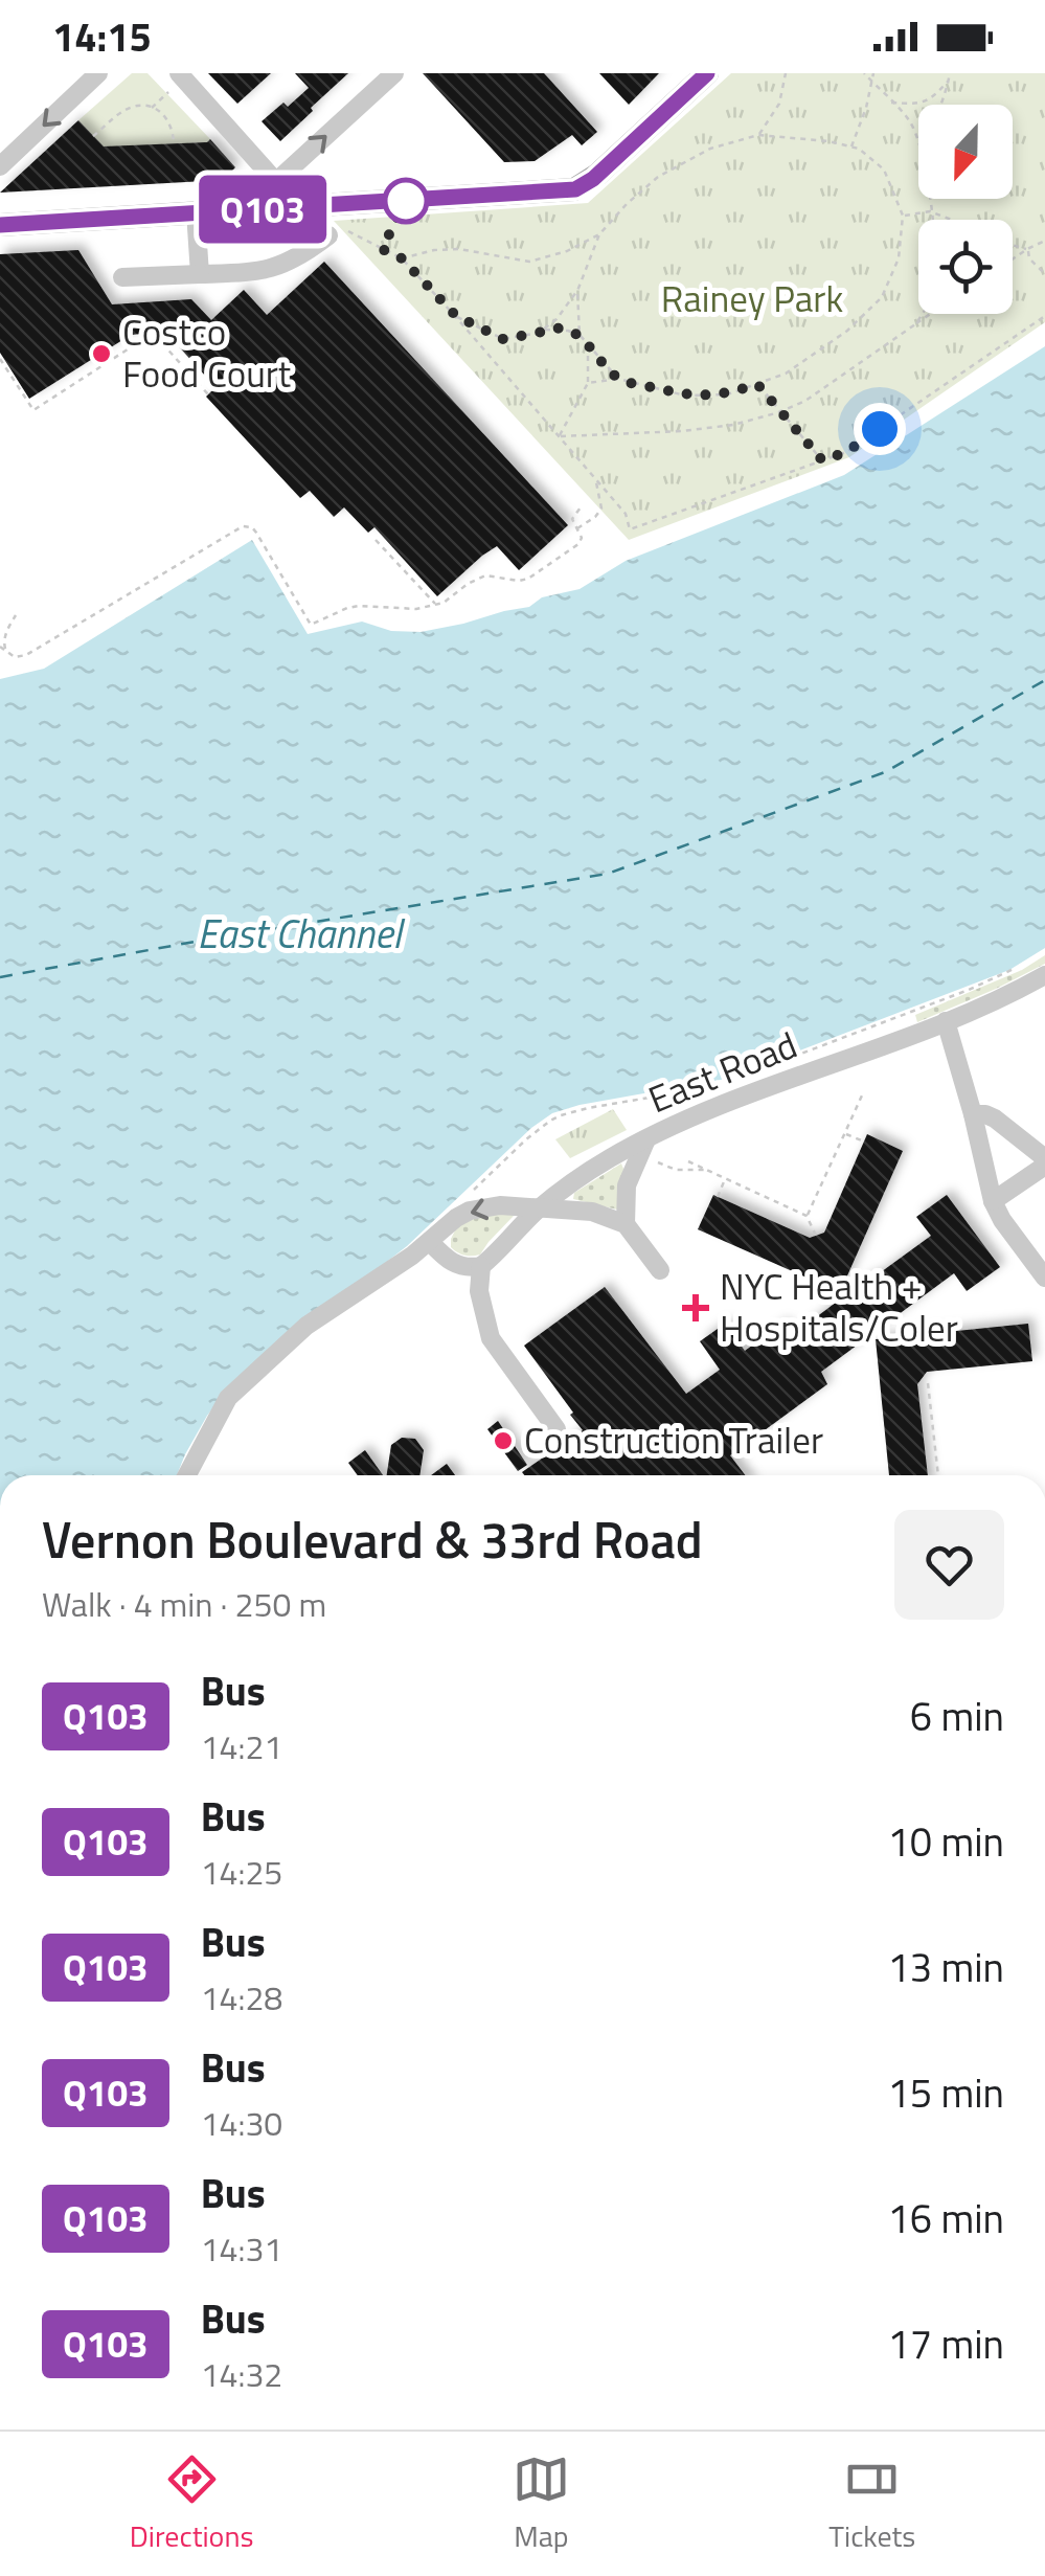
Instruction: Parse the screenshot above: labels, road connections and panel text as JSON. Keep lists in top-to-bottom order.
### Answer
{
  "streets": {
    "street": ["East Road"]
  },
  "water": ["East Channel"],
  "parks": ["Rainey Park"],
  "places": {
    "other": ["Costco Food Court", "Construction Trailer"],
    "health": ["NYC Health + Hospitals/Coler"]
  },
  "lines": ["bus line Q103"],
  "north": "bottom",
  "page": {
    "status": "14:15",
    "on_map": "Q103",
    "heading": ["Vernon Boulevard & 33rd Road", "Walk · 4 min · 250 m"],
    "list": [
      {
        "mark": "Q103",
        "name": "Bus",
        "note": "14:21",
        "value": "6 min"
      },
      {
        "mark": "Q103",
        "name": "Bus",
        "note": "14:25",
        "value": "10 min"
      },
      {
        "mark": "Q103",
        "name": "Bus",
        "note": "14:28",
        "value": "13 min"
      },
      {
        "mark": "Q103",
        "name": "Bus",
        "note": "14:30",
        "value": "15 min"
      },
      {
        "mark": "Q103",
        "name": "Bus",
        "note": "14:31",
        "value": "16 min"
      },
      {
        "mark": "Q103",
        "name": "Bus",
        "note": "14:32",
        "value": "17 min"
      }
    ],
    "tabs": ["Directions", "Map", "Tickets"]
  }
}
